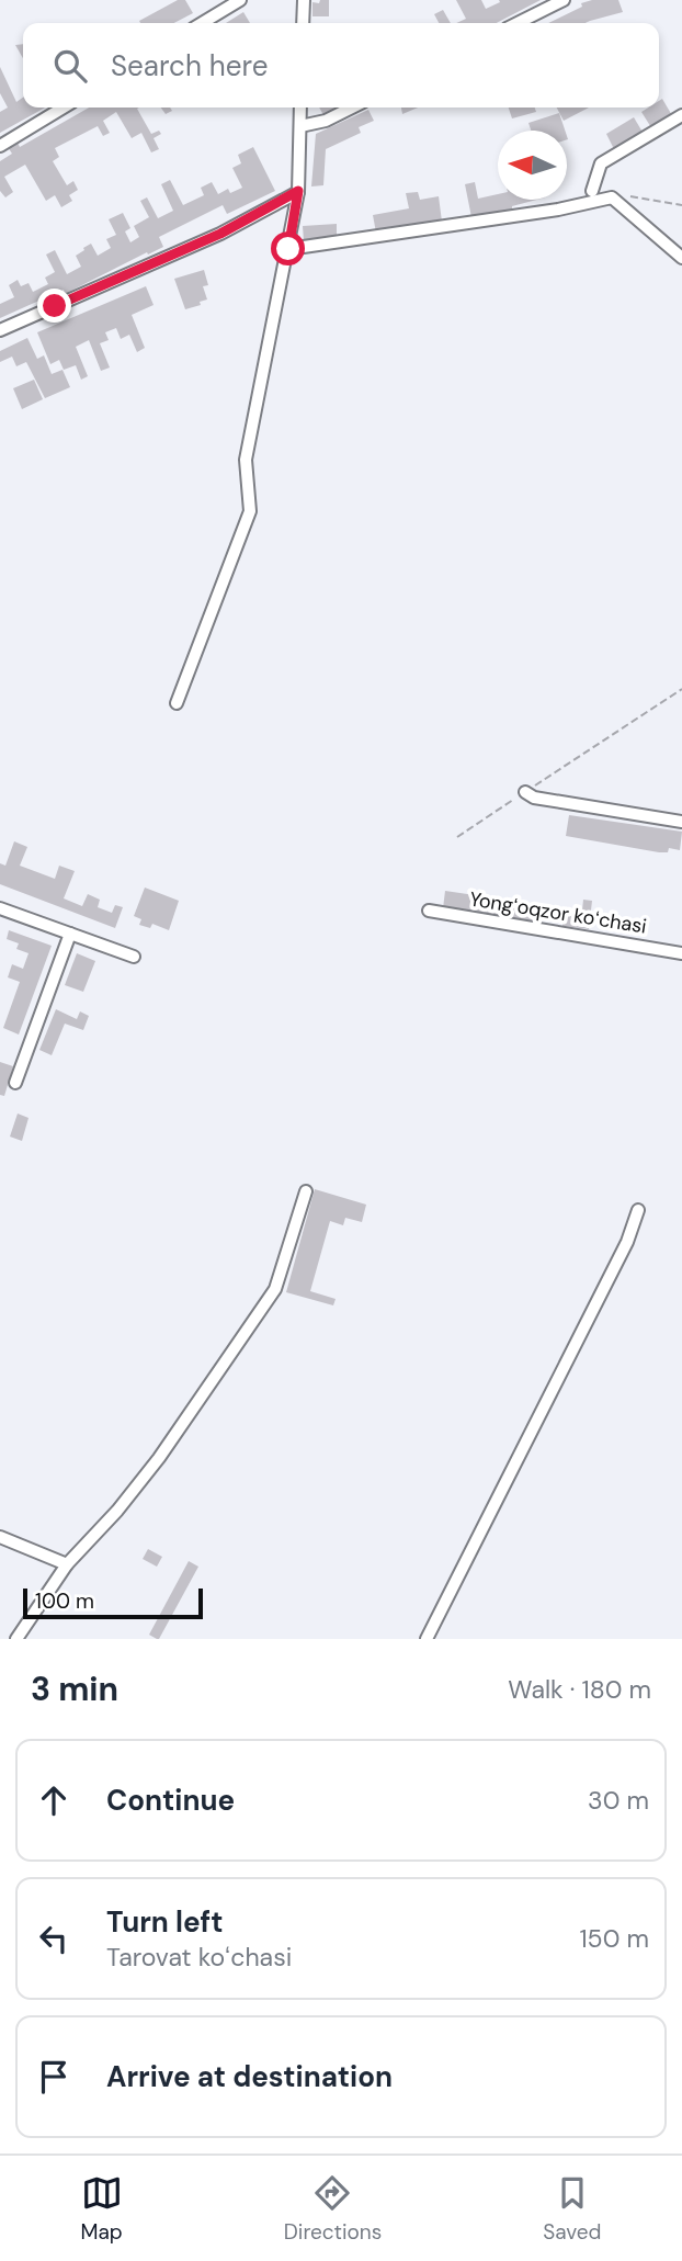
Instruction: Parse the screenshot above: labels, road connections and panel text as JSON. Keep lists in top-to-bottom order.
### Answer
{
  "streets": {
    "street": ["Yongʻoqzor koʻchasi"]
  },
  "scale_bar": "100 m",
  "north": "left",
  "page": {
    "search": "Search here",
    "scale": "100 m",
    "heading": ["3 min", "Walk · 180 m"],
    "list": [
      ["Continue", "30 m"],
      ["Turn left", "Tarovat koʻchasi", "150 m"],
      "Arrive at destination"
    ],
    "nav": ["Map", "Directions", "Saved"]
  }
}
